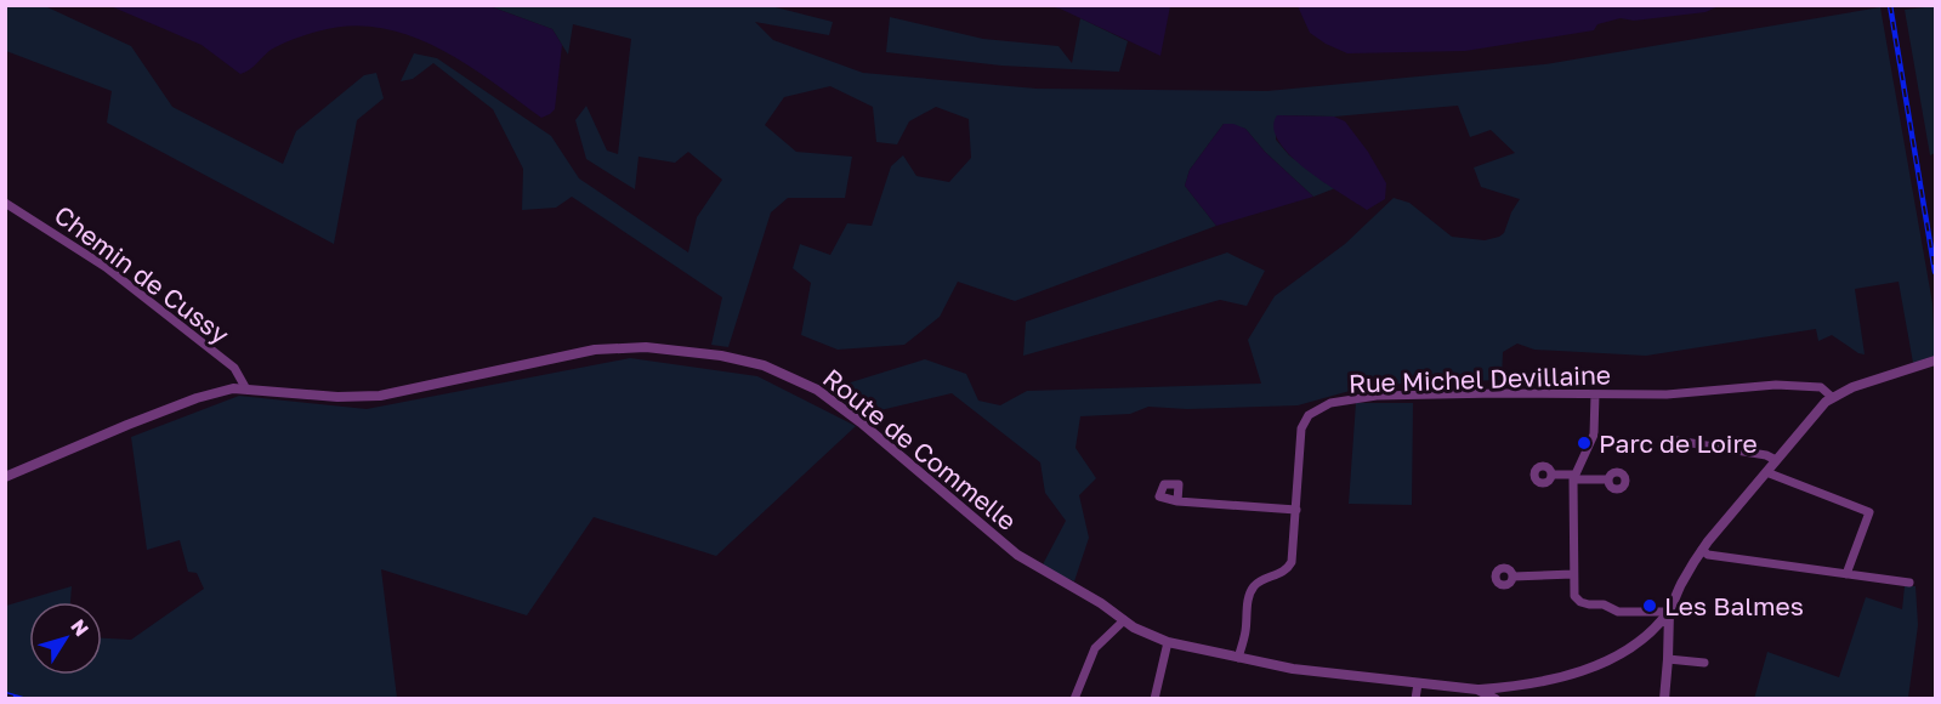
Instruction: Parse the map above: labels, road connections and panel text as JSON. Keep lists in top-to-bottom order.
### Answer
{
  "streets": {
    "street": ["Chemin de Cussy", "Rue Michel Devillaine", "Route de Commelle"]
  },
  "crossings": [
    ["Chemin de Cussy", "Route de Commelle"],
    ["Rue Michel Devillaine", "Route de Commelle"]
  ],
  "places": ["Parc de Loire", "Les Balmes"],
  "north": "top right"
}
